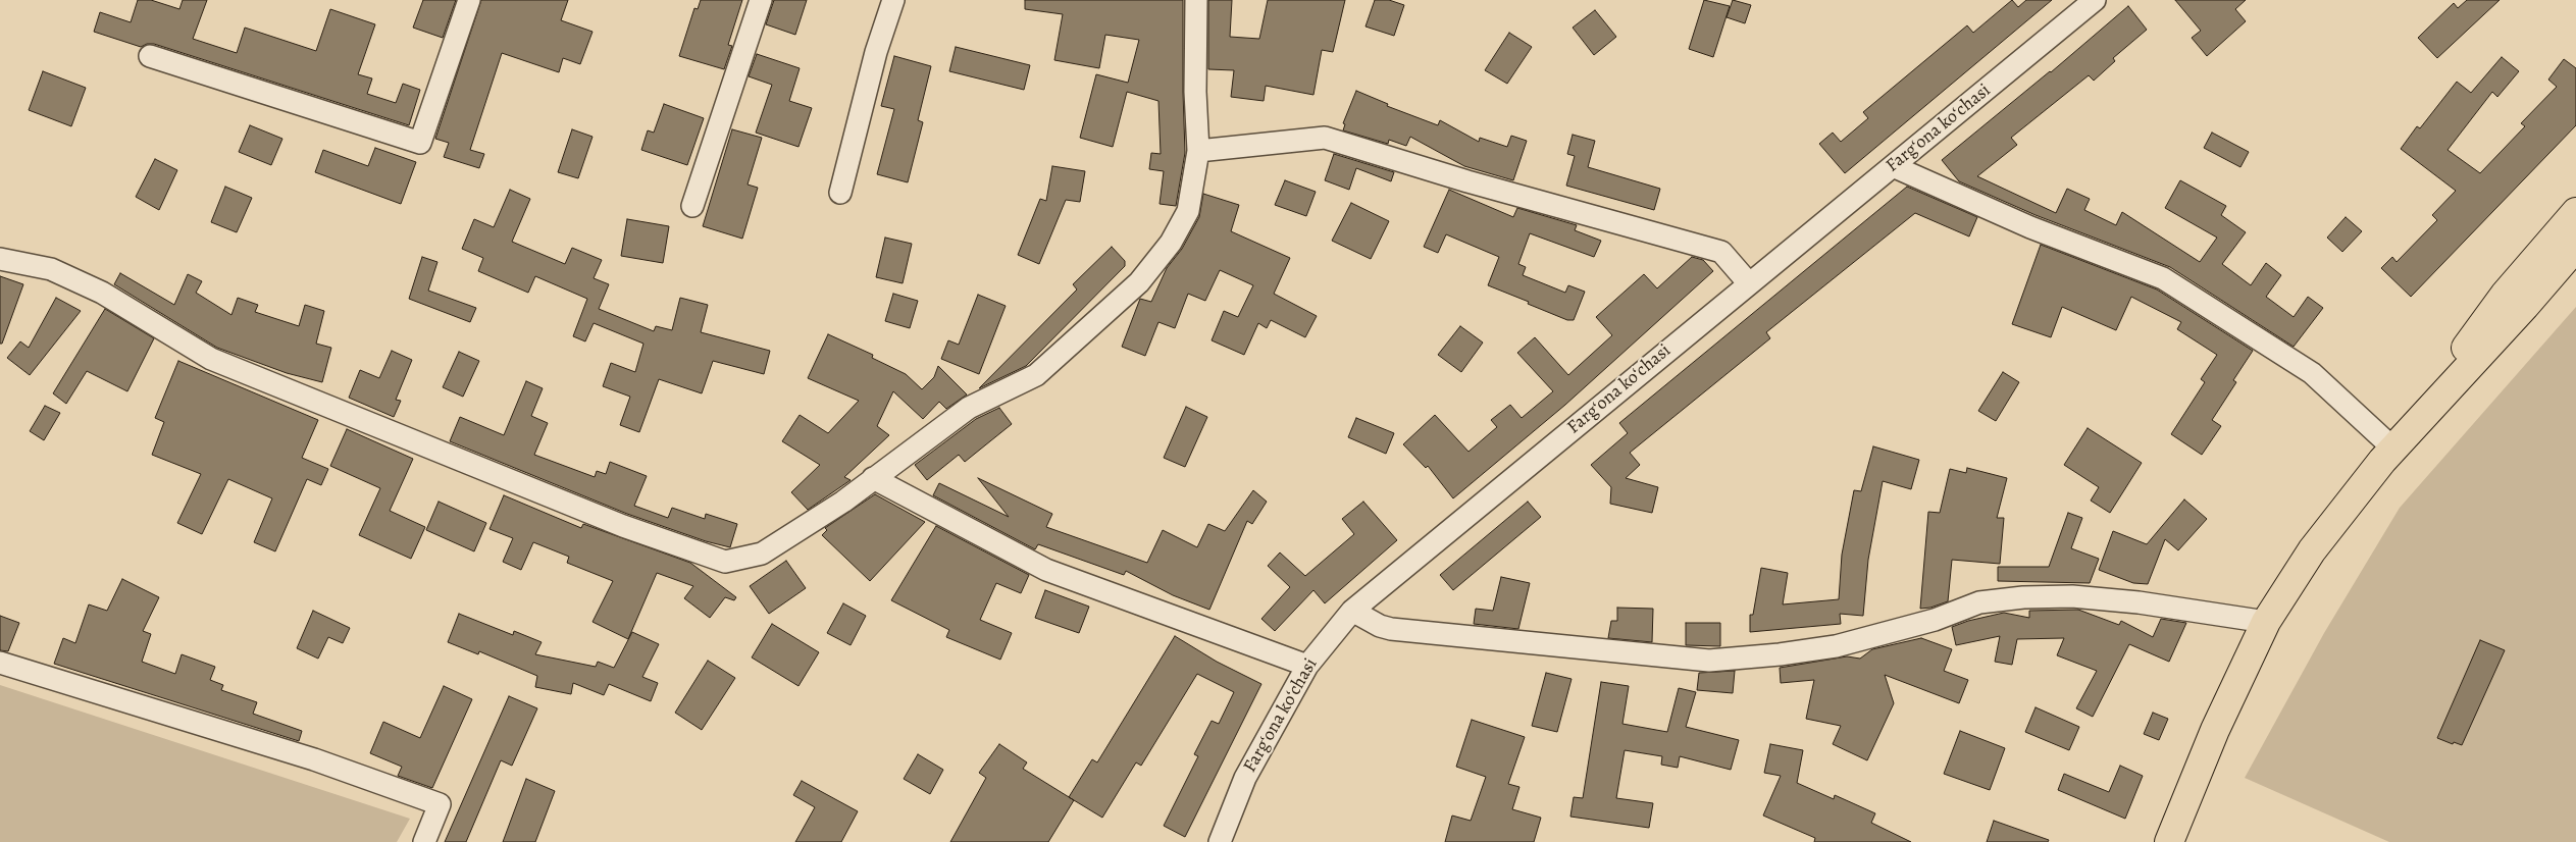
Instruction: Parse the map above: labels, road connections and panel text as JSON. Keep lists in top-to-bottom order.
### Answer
{
  "streets": {
    "street": ["Fargʻona koʻchasi"]
  }
}
